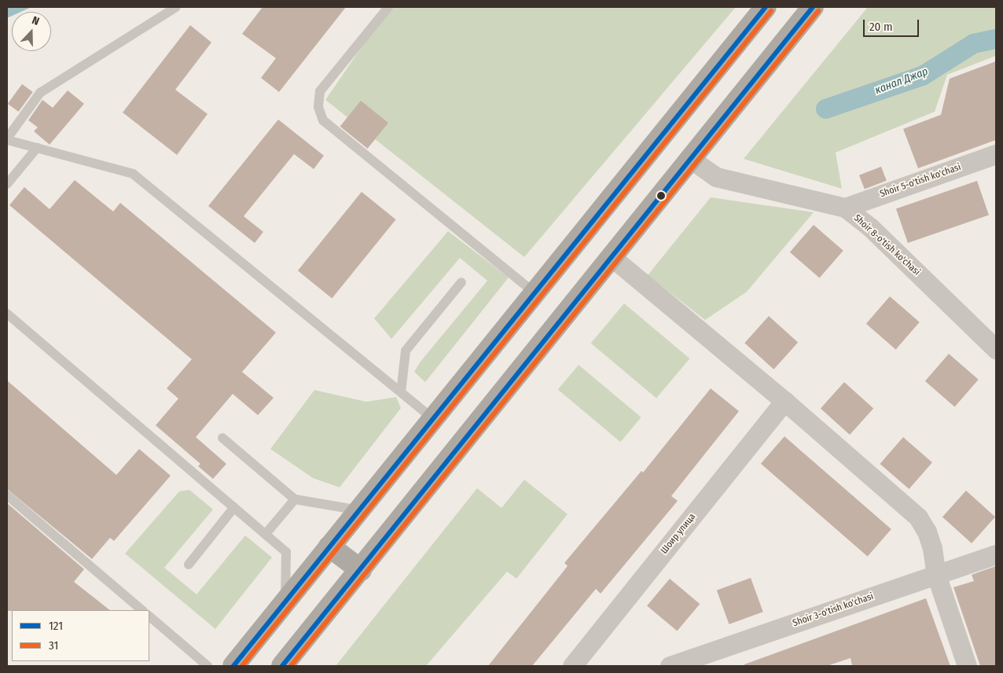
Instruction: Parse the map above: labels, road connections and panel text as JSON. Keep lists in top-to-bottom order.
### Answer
{
  "streets": {
    "street": [
      "Shoir 5-o'tish ko'chasi",
      "Shoir 8-o'tish ko'chasi",
      "Шоир улица",
      "Shoir 3-o'tish ko'chasi"
    ]
  },
  "crossings": [
    ["Shoir 5-o'tish ko'chasi", "Shoir 8-o'tish ko'chasi"]
  ],
  "water": ["канал Джар"],
  "lines": ["transit line 121", "transit line 31"],
  "legend": ["121", "31"],
  "scale_bar": "20 m",
  "north": "top"
}
